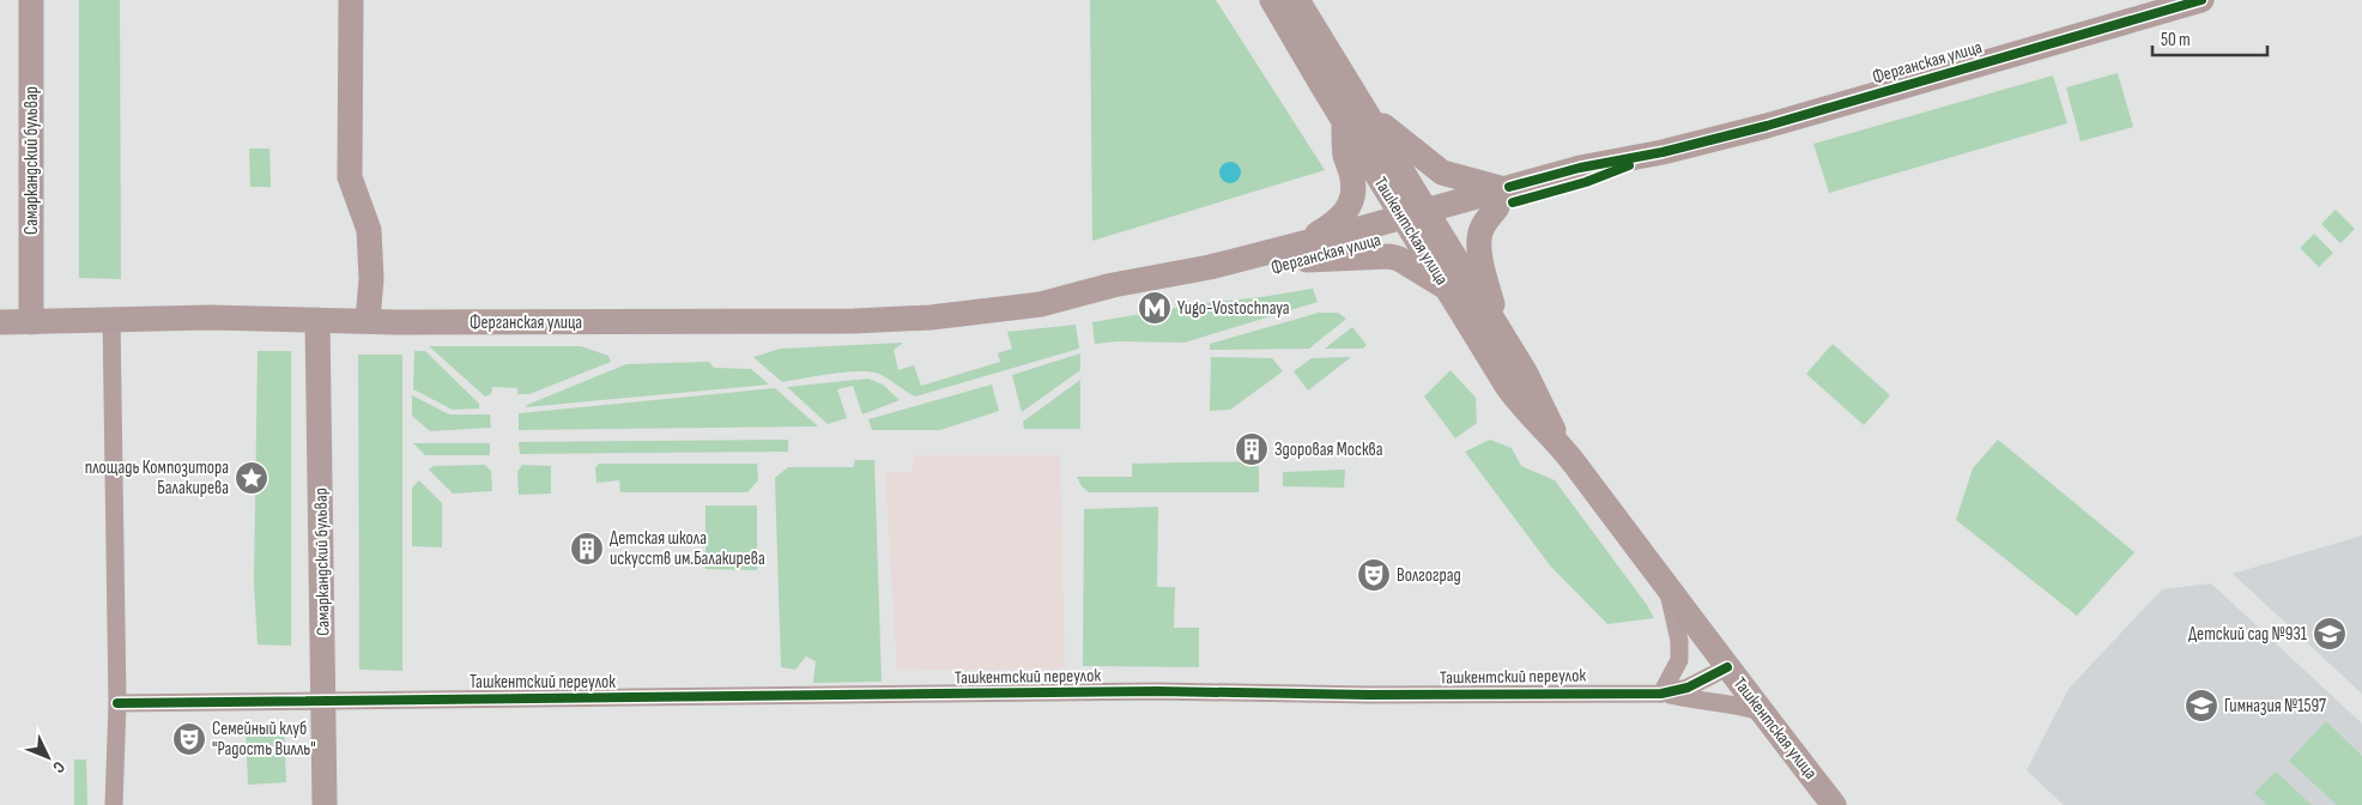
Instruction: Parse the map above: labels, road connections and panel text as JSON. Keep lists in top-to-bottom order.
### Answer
{
  "streets": {
    "street": [
      "Ферганская улица",
      "Самаркандский бульвар",
      "Ташкентская улица",
      "Ташкентский переулок"
    ]
  },
  "crossings": [
    ["Ферганская улица", "Самаркандский бульвар"],
    ["Ферганская улица", "Ташкентская улица"],
    ["Самаркандский бульвар", "Ташкентский переулок"],
    ["Ташкентская улица", "Ташкентский переулок"]
  ],
  "places": {
    "metro station": ["Yugo-Vostochnaya"],
    "building": ["Здоровая Москва", "Детская школа искусств им.Балакирева"],
    "place": ["площадь Композитора Балакирева"],
    "theatre": ["Волгоград", "Семейный клуб \"Радость Вилль\""],
    "school or university": ["Детский сад №931", "Гимназия №1597"]
  },
  "scale_bar": "50 m",
  "north": "bottom right"
}
